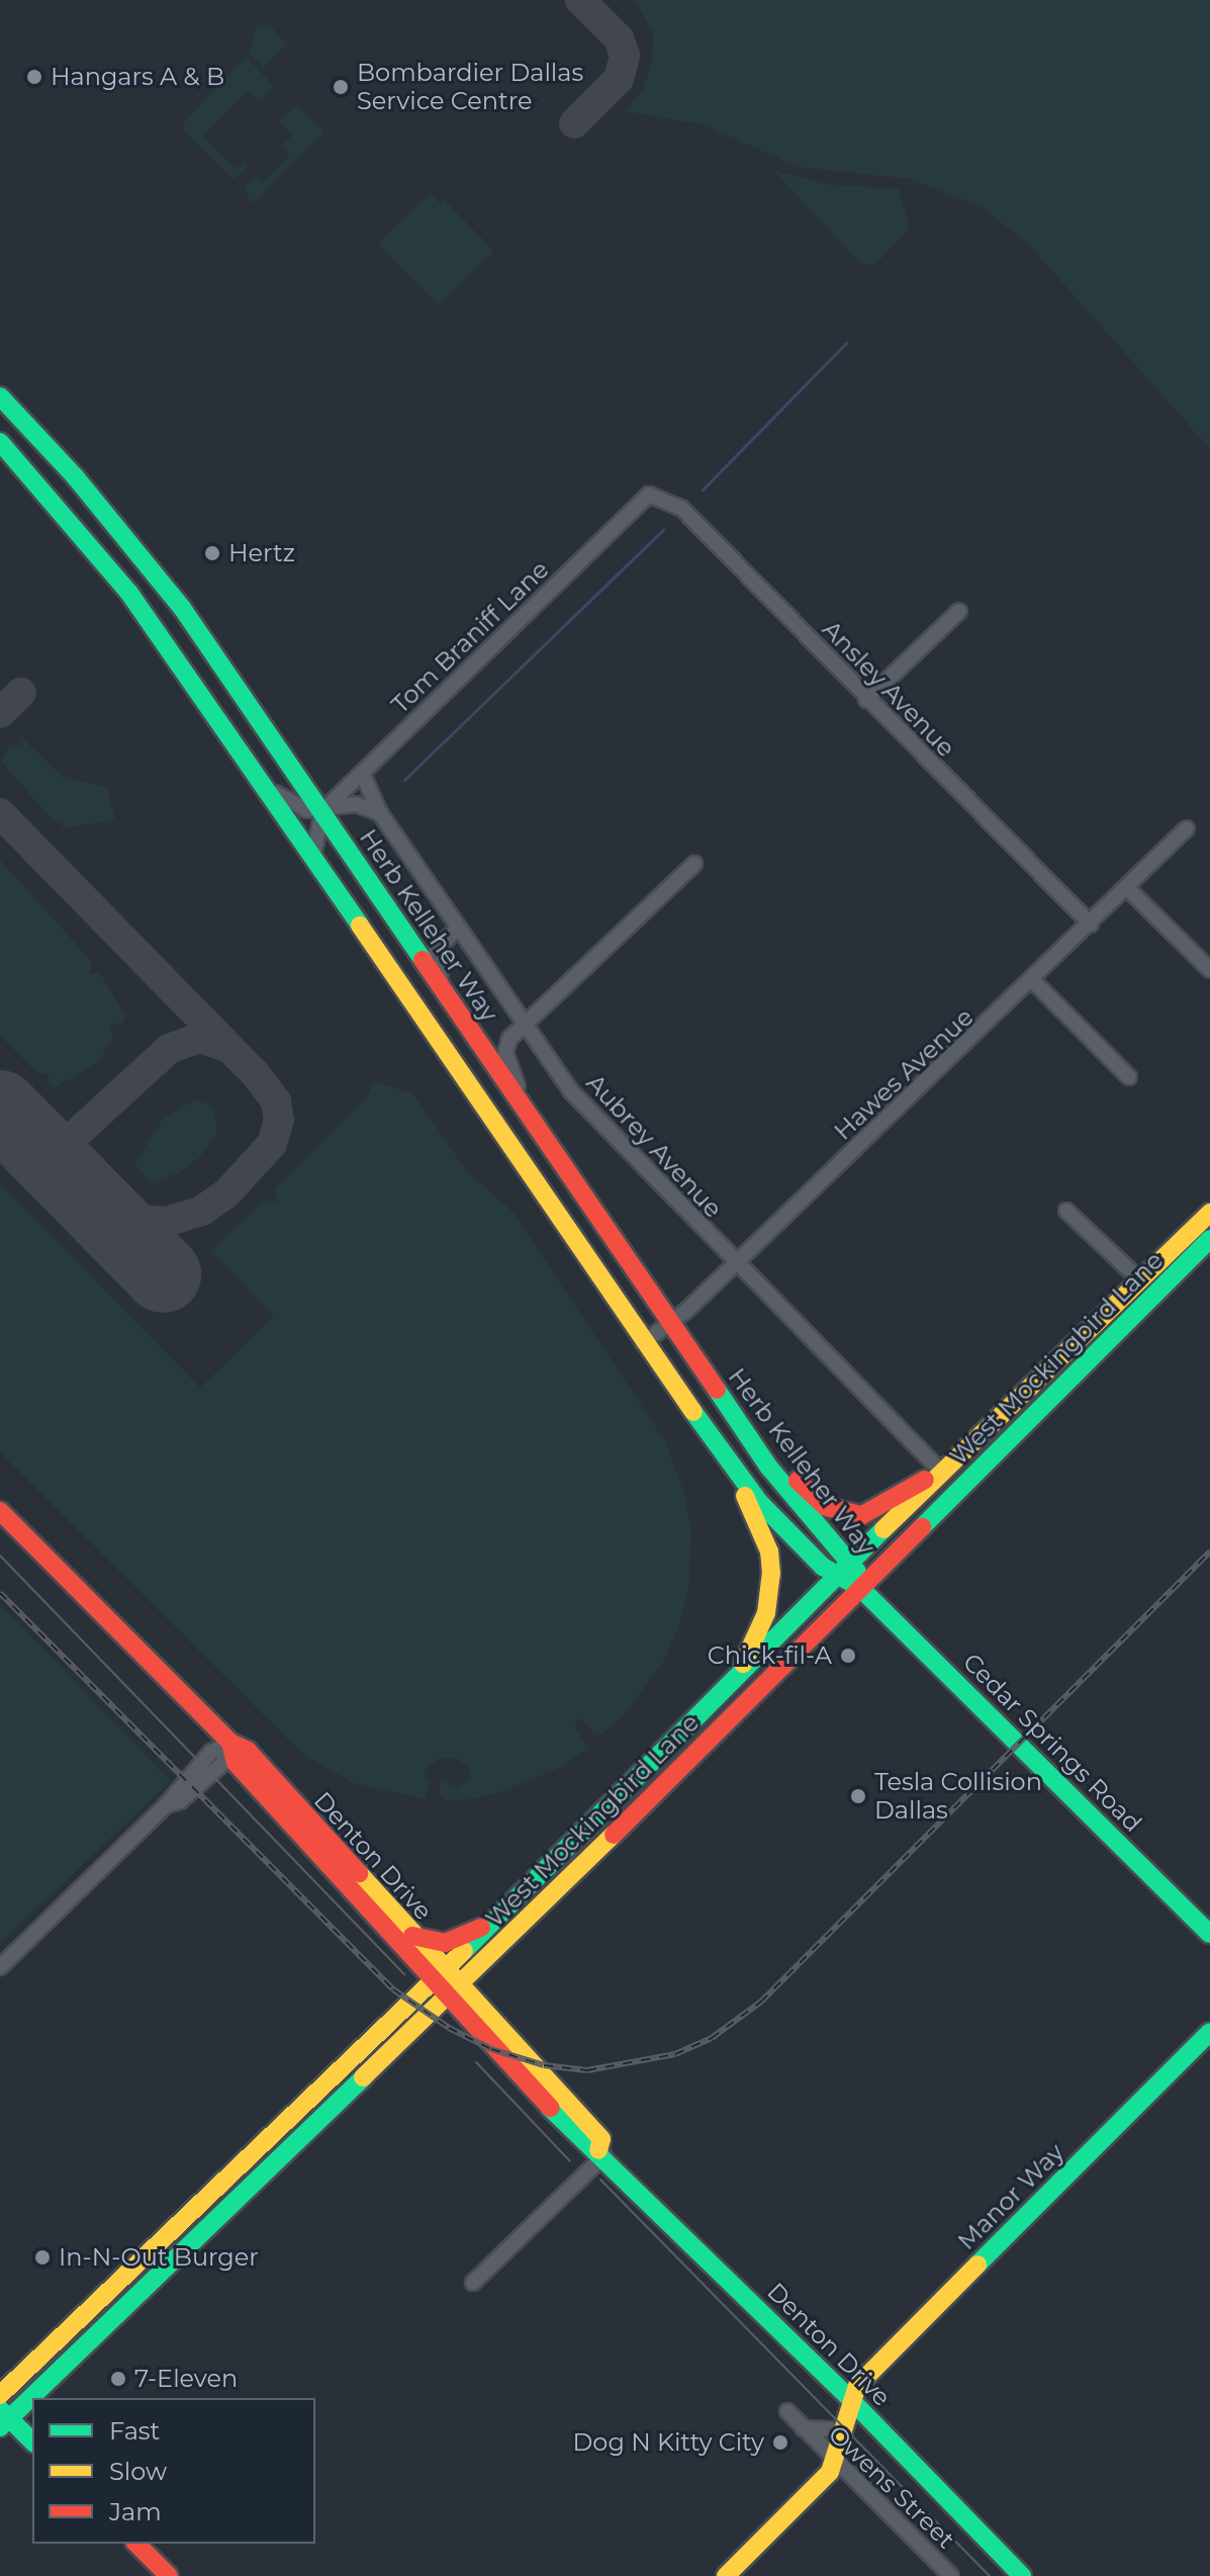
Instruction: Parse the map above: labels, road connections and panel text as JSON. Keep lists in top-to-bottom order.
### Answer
{
  "streets": {
    "main road": [
      "Herb Kelleher Way",
      "West Mockingbird Lane",
      "Cedar Springs Road",
      "Denton Drive",
      "Manor Way"
    ],
    "street": [
      "Tom Braniff Lane",
      "Ansley Avenue",
      "Hawes Avenue",
      "Aubrey Avenue",
      "Owens Street"
    ]
  },
  "crossings": [
    ["Tom Braniff Lane", "Ansley Avenue"],
    ["Tom Braniff Lane", "Herb Kelleher Way"],
    ["Tom Braniff Lane", "Aubrey Avenue"],
    ["Ansley Avenue", "Hawes Avenue"],
    ["Herb Kelleher Way", "Hawes Avenue"],
    ["Herb Kelleher Way", "West Mockingbird Lane"],
    ["Herb Kelleher Way", "Cedar Springs Road"],
    ["Hawes Avenue", "Aubrey Avenue"],
    ["Aubrey Avenue", "West Mockingbird Lane"],
    ["West Mockingbird Lane", "Cedar Springs Road"],
    ["West Mockingbird Lane", "Denton Drive"],
    ["Denton Drive", "Manor Way"],
    ["Manor Way", "Owens Street"]
  ],
  "places": [
    "Hangars A & B",
    "Bombardier Dallas Service Centre",
    "Hertz",
    "Chick-fil-A",
    "Tesla Collision Dallas",
    "In-N-Out Burger",
    "7-Eleven",
    "Dog N Kitty City"
  ],
  "legend": ["Fast", "Slow", "Jam"]
}
